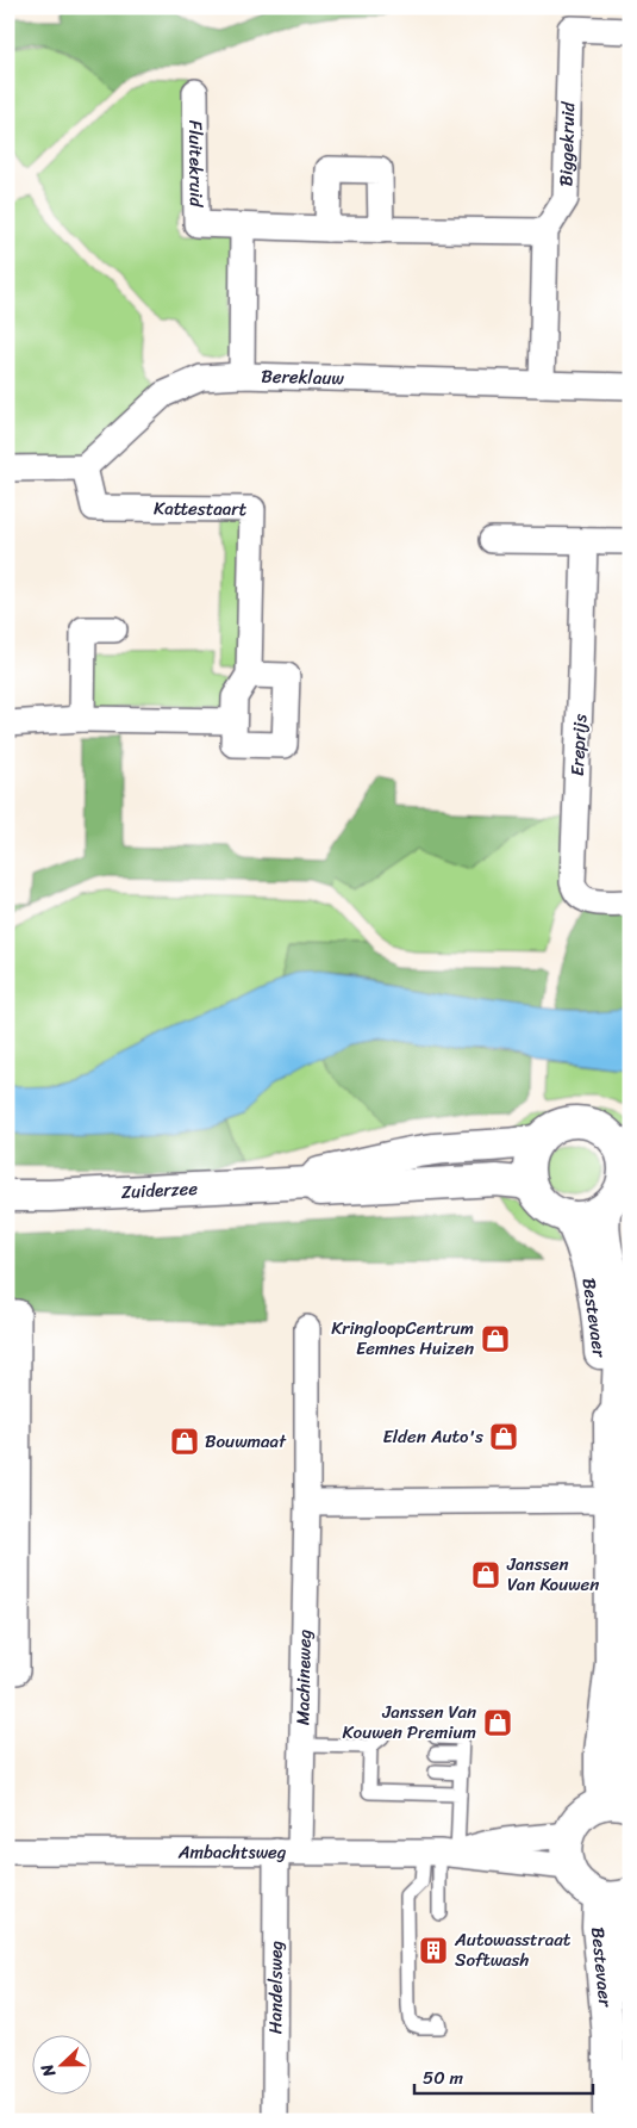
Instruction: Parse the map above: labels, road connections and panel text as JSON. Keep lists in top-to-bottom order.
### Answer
{
  "streets": {
    "street": [
      "Biggekruid",
      "Fluitekruid",
      "Bereklauw",
      "Kattestaart",
      "Ereprijs",
      "Zuiderzee",
      "Bestevaer",
      "Machineweg",
      "Ambachtsweg",
      "Handelsweg"
    ]
  },
  "crossings": [
    ["Biggekruid", "Fluitekruid"],
    ["Biggekruid", "Bereklauw"],
    ["Bereklauw", "Kattestaart"],
    ["Zuiderzee", "Bestevaer"],
    ["Machineweg", "Ambachtsweg"],
    ["Machineweg", "Handelsweg"],
    ["Ambachtsweg", "Handelsweg"]
  ],
  "places": {
    "shop": [
      "KringloopCentrum Eemnes Huizen",
      "Elden Auto's",
      "Bouwmaat",
      "Janssen Van Kouwen",
      "Janssen Van Kouwen Premium"
    ],
    "building": ["Autowasstraat Softwash"]
  },
  "scale_bar": "50 m",
  "north": "left"
}
